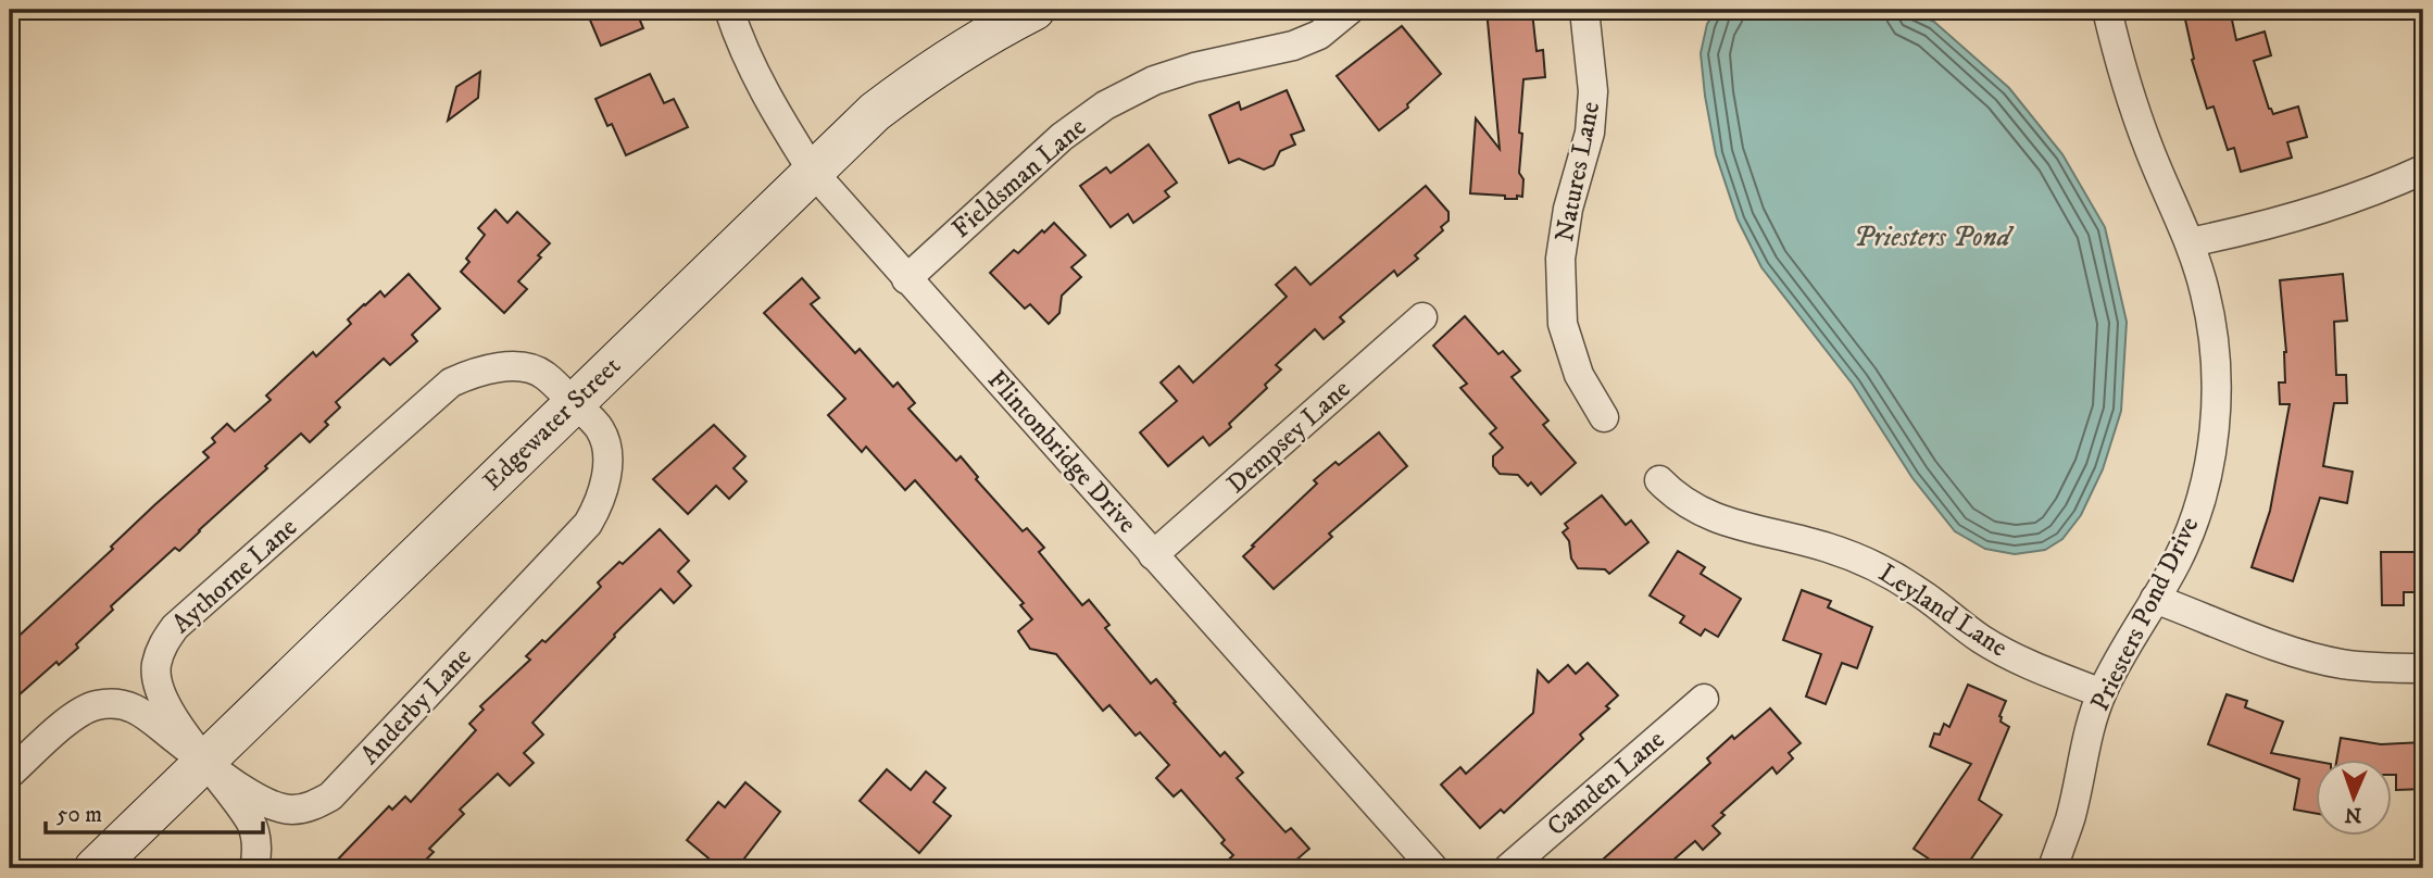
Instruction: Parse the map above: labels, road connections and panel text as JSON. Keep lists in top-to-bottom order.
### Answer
{
  "streets": {
    "street": [
      "Natures Lane",
      "Fieldsman Lane",
      "Edgewater Street",
      "Dempsey Lane",
      "Flintonbridge Drive",
      "Aythorne Lane",
      "Leyland Lane",
      "Priesters Pond Drive",
      "Anderby Lane",
      "Camden Lane"
    ]
  },
  "crossings": [
    ["Fieldsman Lane", "Flintonbridge Drive"],
    ["Edgewater Street", "Flintonbridge Drive"],
    ["Edgewater Street", "Aythorne Lane"],
    ["Edgewater Street", "Anderby Lane"],
    ["Dempsey Lane", "Flintonbridge Drive"],
    ["Aythorne Lane", "Anderby Lane"],
    ["Leyland Lane", "Priesters Pond Drive"]
  ],
  "water": ["Priesters Pond"],
  "scale_bar": "50 m",
  "north": "bottom"
}
